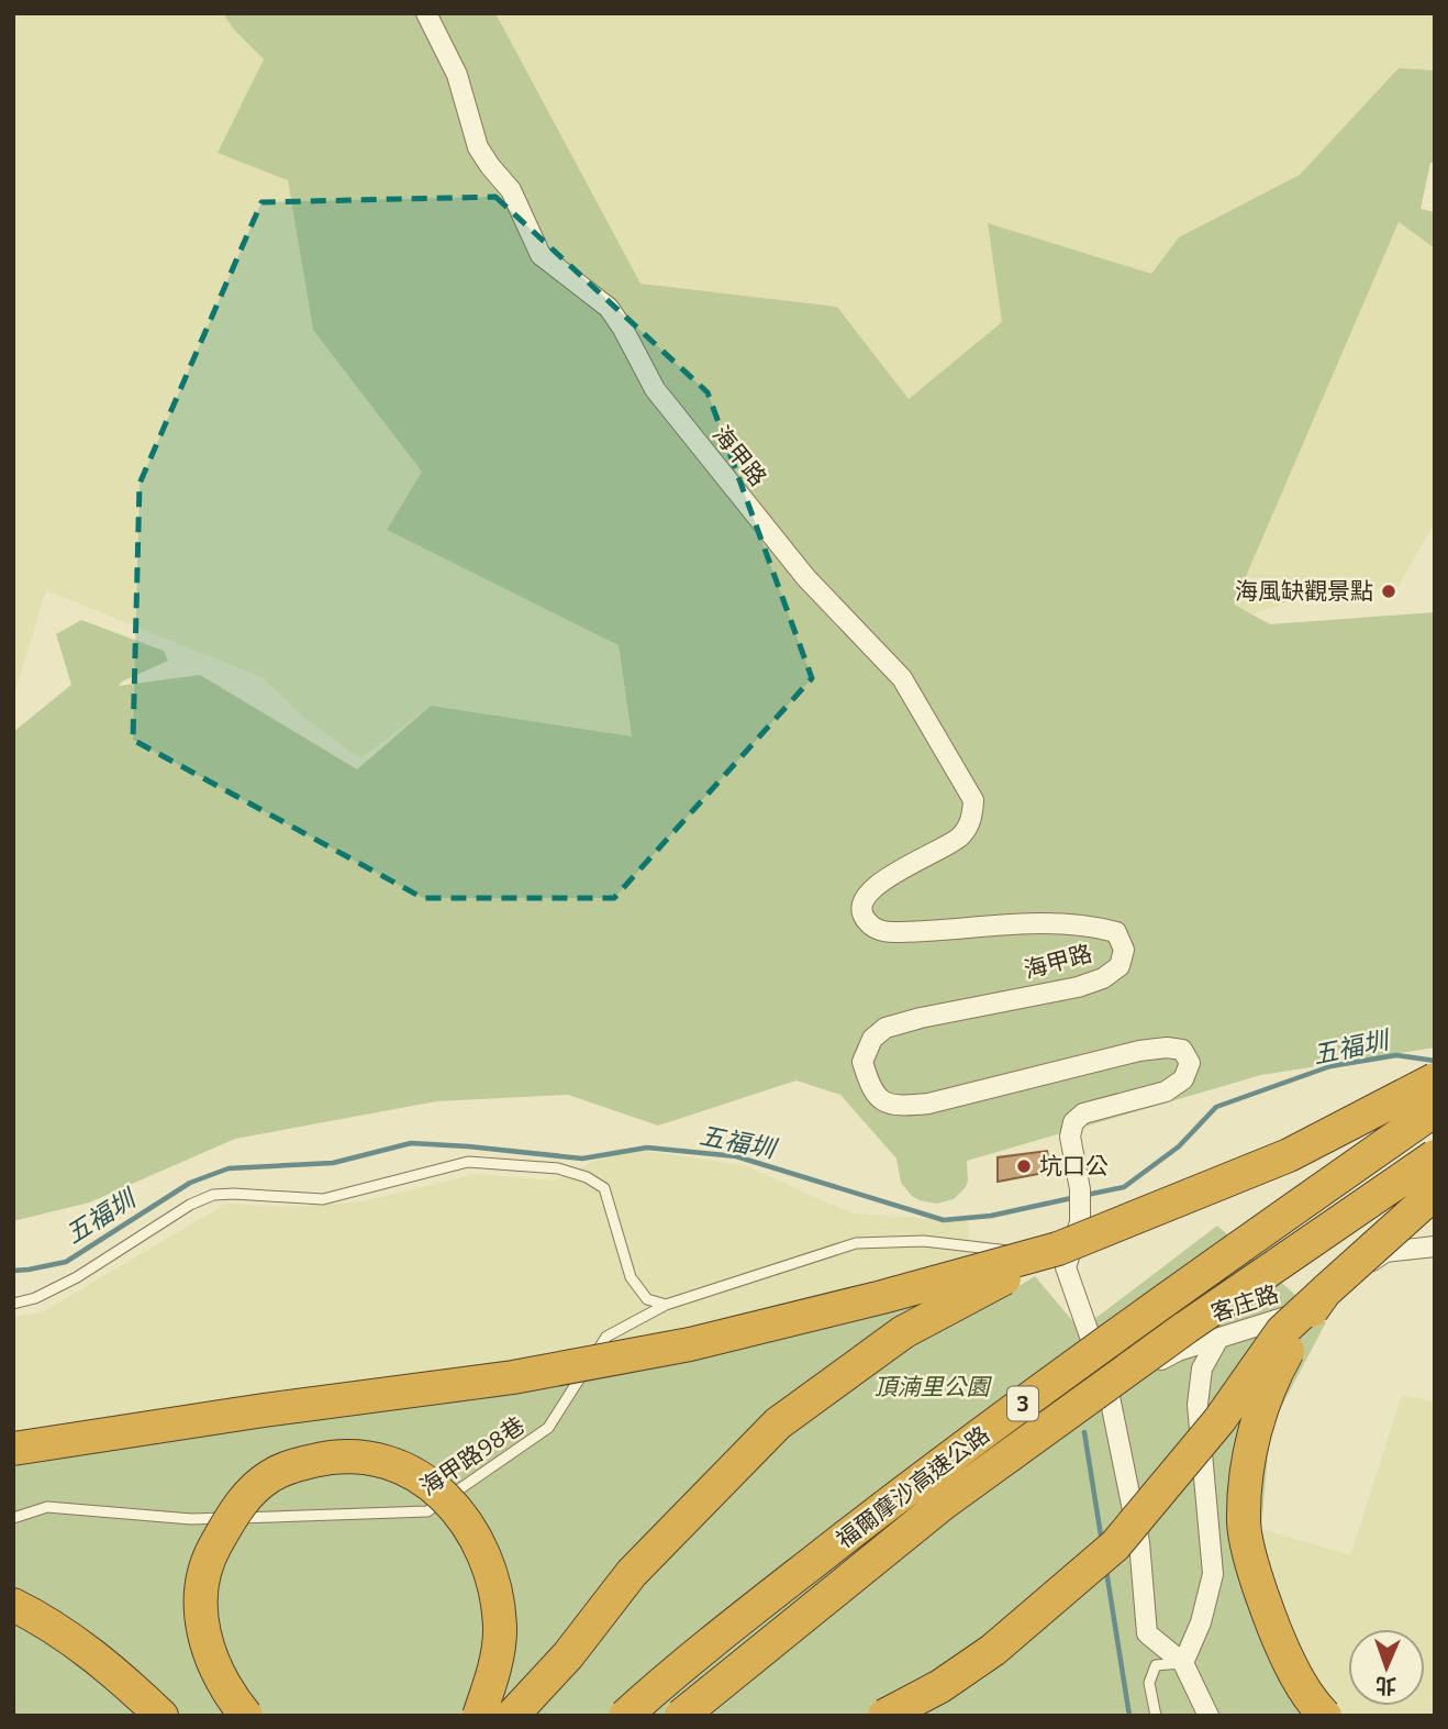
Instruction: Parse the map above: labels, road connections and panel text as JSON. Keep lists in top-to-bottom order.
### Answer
{
  "streets": {
    "highway": ["3", "福爾摩沙高速公路"],
    "street": ["海甲路", "客庄路"],
    "lane": ["海甲路98巷"]
  },
  "crossings": [
    ["海甲路", "海甲路98巷"]
  ],
  "water": ["五福圳"],
  "parks": ["頂湳里公園"],
  "places": ["海風缺觀景點", "坑口公"],
  "north": "bottom"
}
